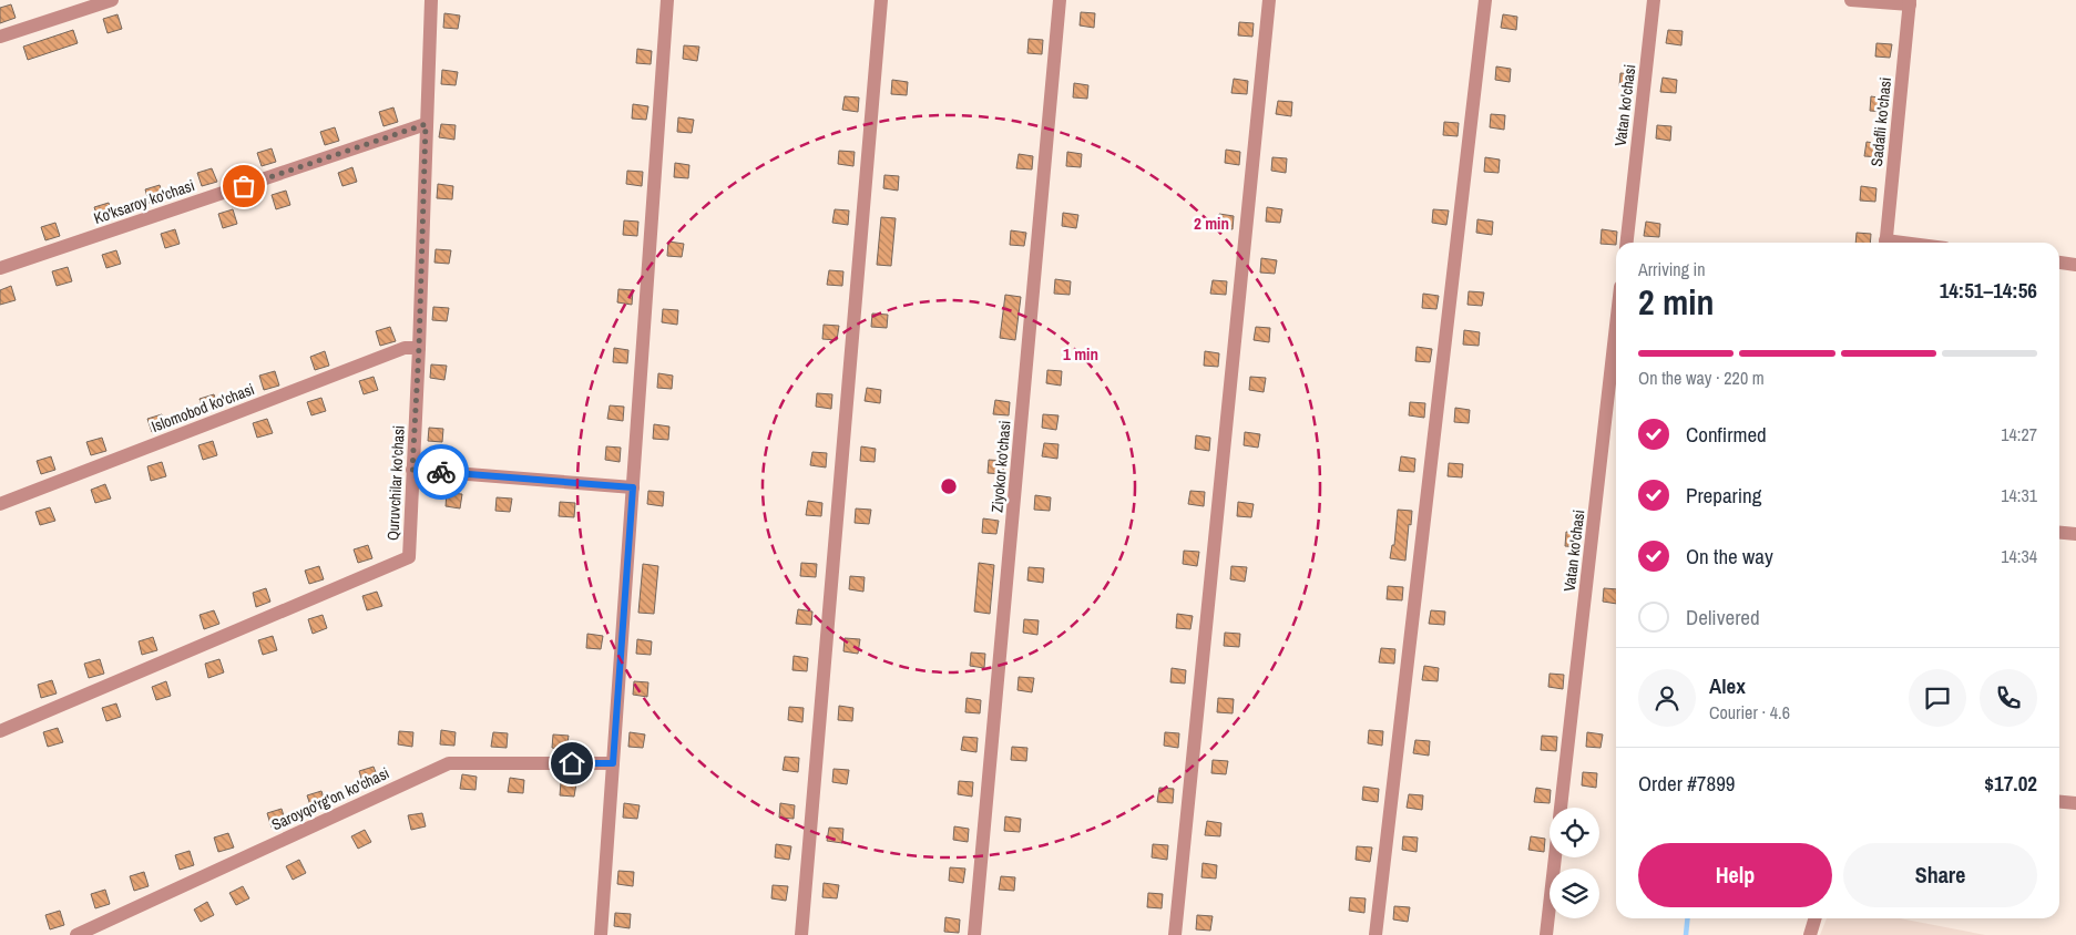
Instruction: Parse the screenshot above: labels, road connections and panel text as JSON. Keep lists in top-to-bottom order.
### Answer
{
  "streets": {
    "street": [
      "Vatan ko'chasi",
      "Sadafli ko'chasi",
      "Ko'ksaroy ko'chasi",
      "Islomobod ko'chasi",
      "Ziyokor ko'chasi",
      "Quruvchilar ko'chasi",
      "Saroyqo'rg'on ko'chasi"
    ]
  },
  "crossings": [
    ["Ko'ksaroy ko'chasi", "Quruvchilar ko'chasi"],
    ["Islomobod ko'chasi", "Quruvchilar ko'chasi"]
  ],
  "page": {
    "heading": ["2 min", "Arriving in", "14:51–14:56"],
    "panel": [
      "Alex",
      "Courier · 4.6",
      "Order #7899",
      "$17.02"
    ],
    "bar": "On the way · 220 m",
    "list": [
      ["Confirmed", "14:27"],
      ["Preparing", "14:31"],
      ["On the way", "14:34"],
      "Delivered"
    ],
    "buttons": ["Help", "Share"]
  },
  "rings": ["2 min", "1 min"]
}
